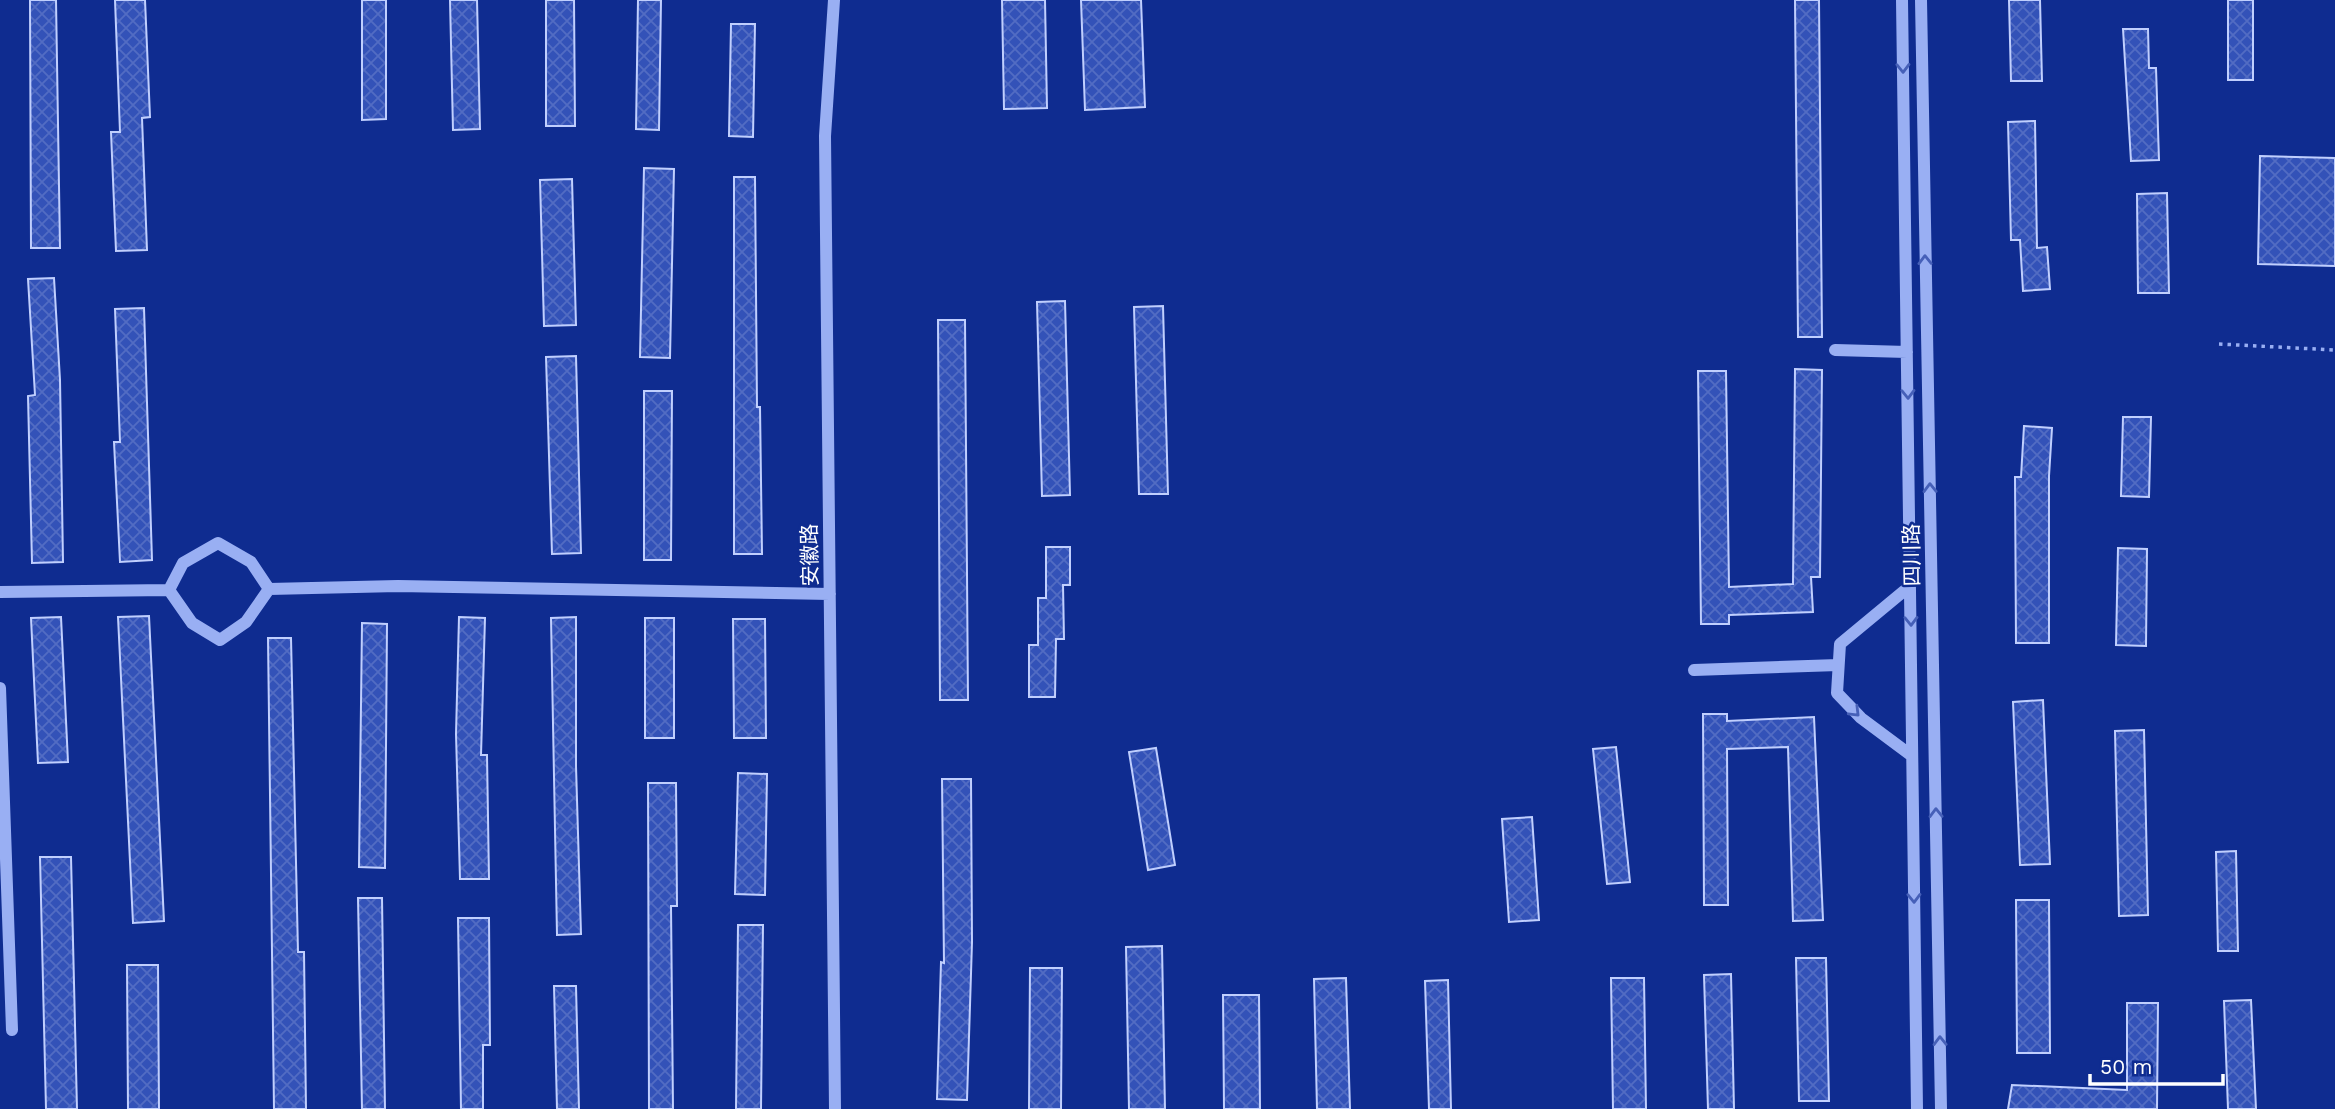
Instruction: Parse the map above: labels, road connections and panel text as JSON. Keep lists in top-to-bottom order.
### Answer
{
  "streets": {
    "street": ["安徽路", "四川路"]
  },
  "scale_bar": "50 m"
}
